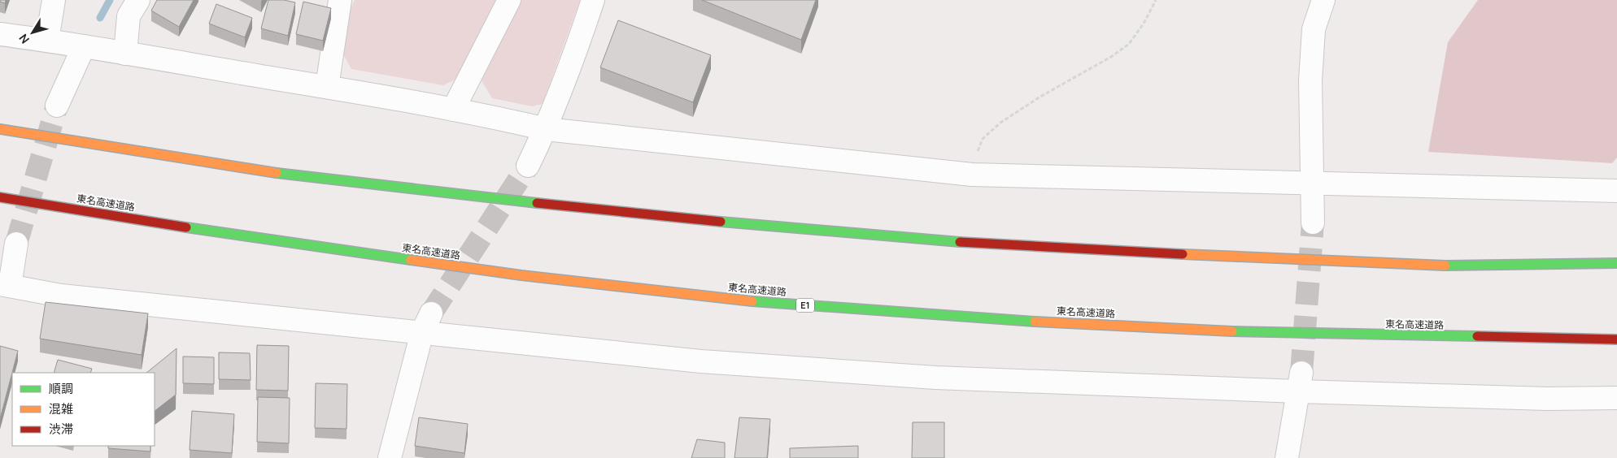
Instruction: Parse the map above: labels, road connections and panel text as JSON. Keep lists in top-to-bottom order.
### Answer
{
  "streets": {
    "highway": ["東名高速道路", "E1"]
  },
  "legend": ["順調", "混雑", "渋滞"],
  "north": "bottom left"
}
